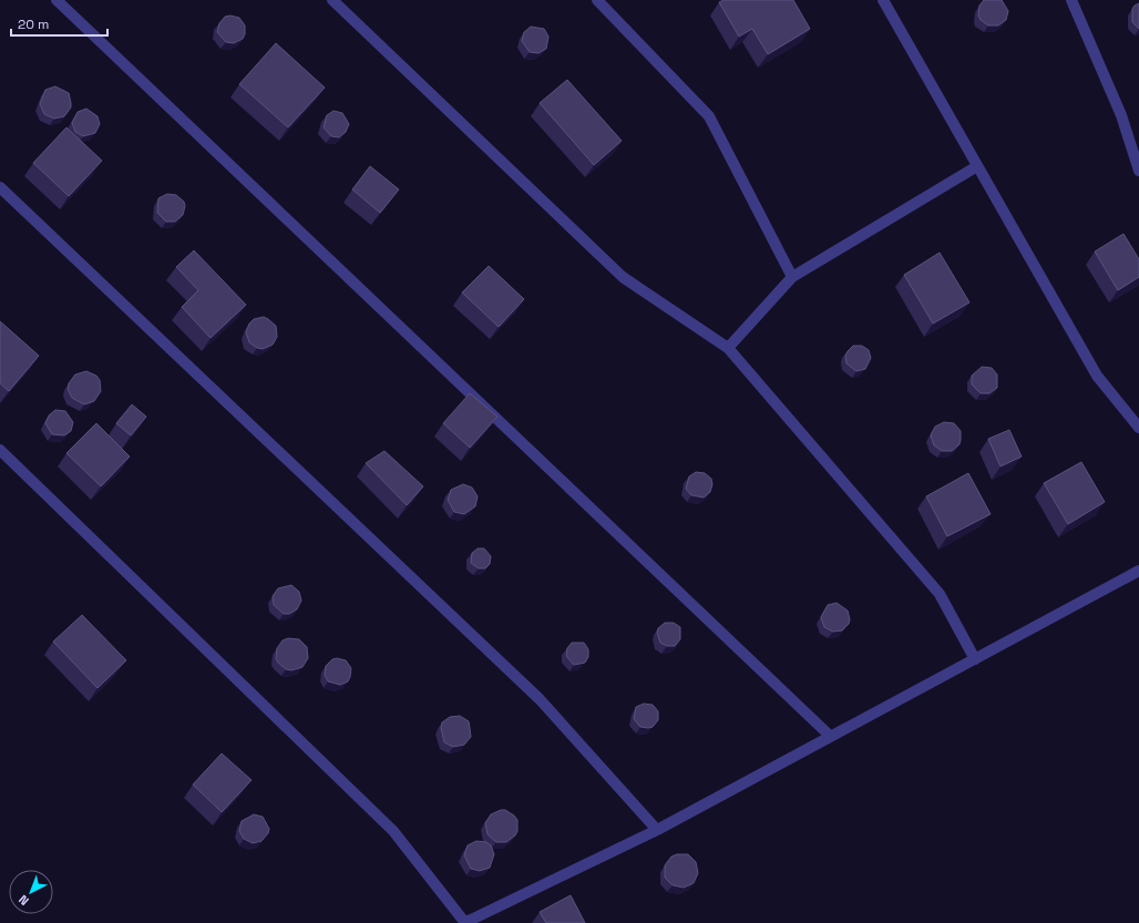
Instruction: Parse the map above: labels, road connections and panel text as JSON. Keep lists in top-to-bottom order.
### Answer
{
  "scale_bar": "20 m",
  "north": "bottom left"
}
